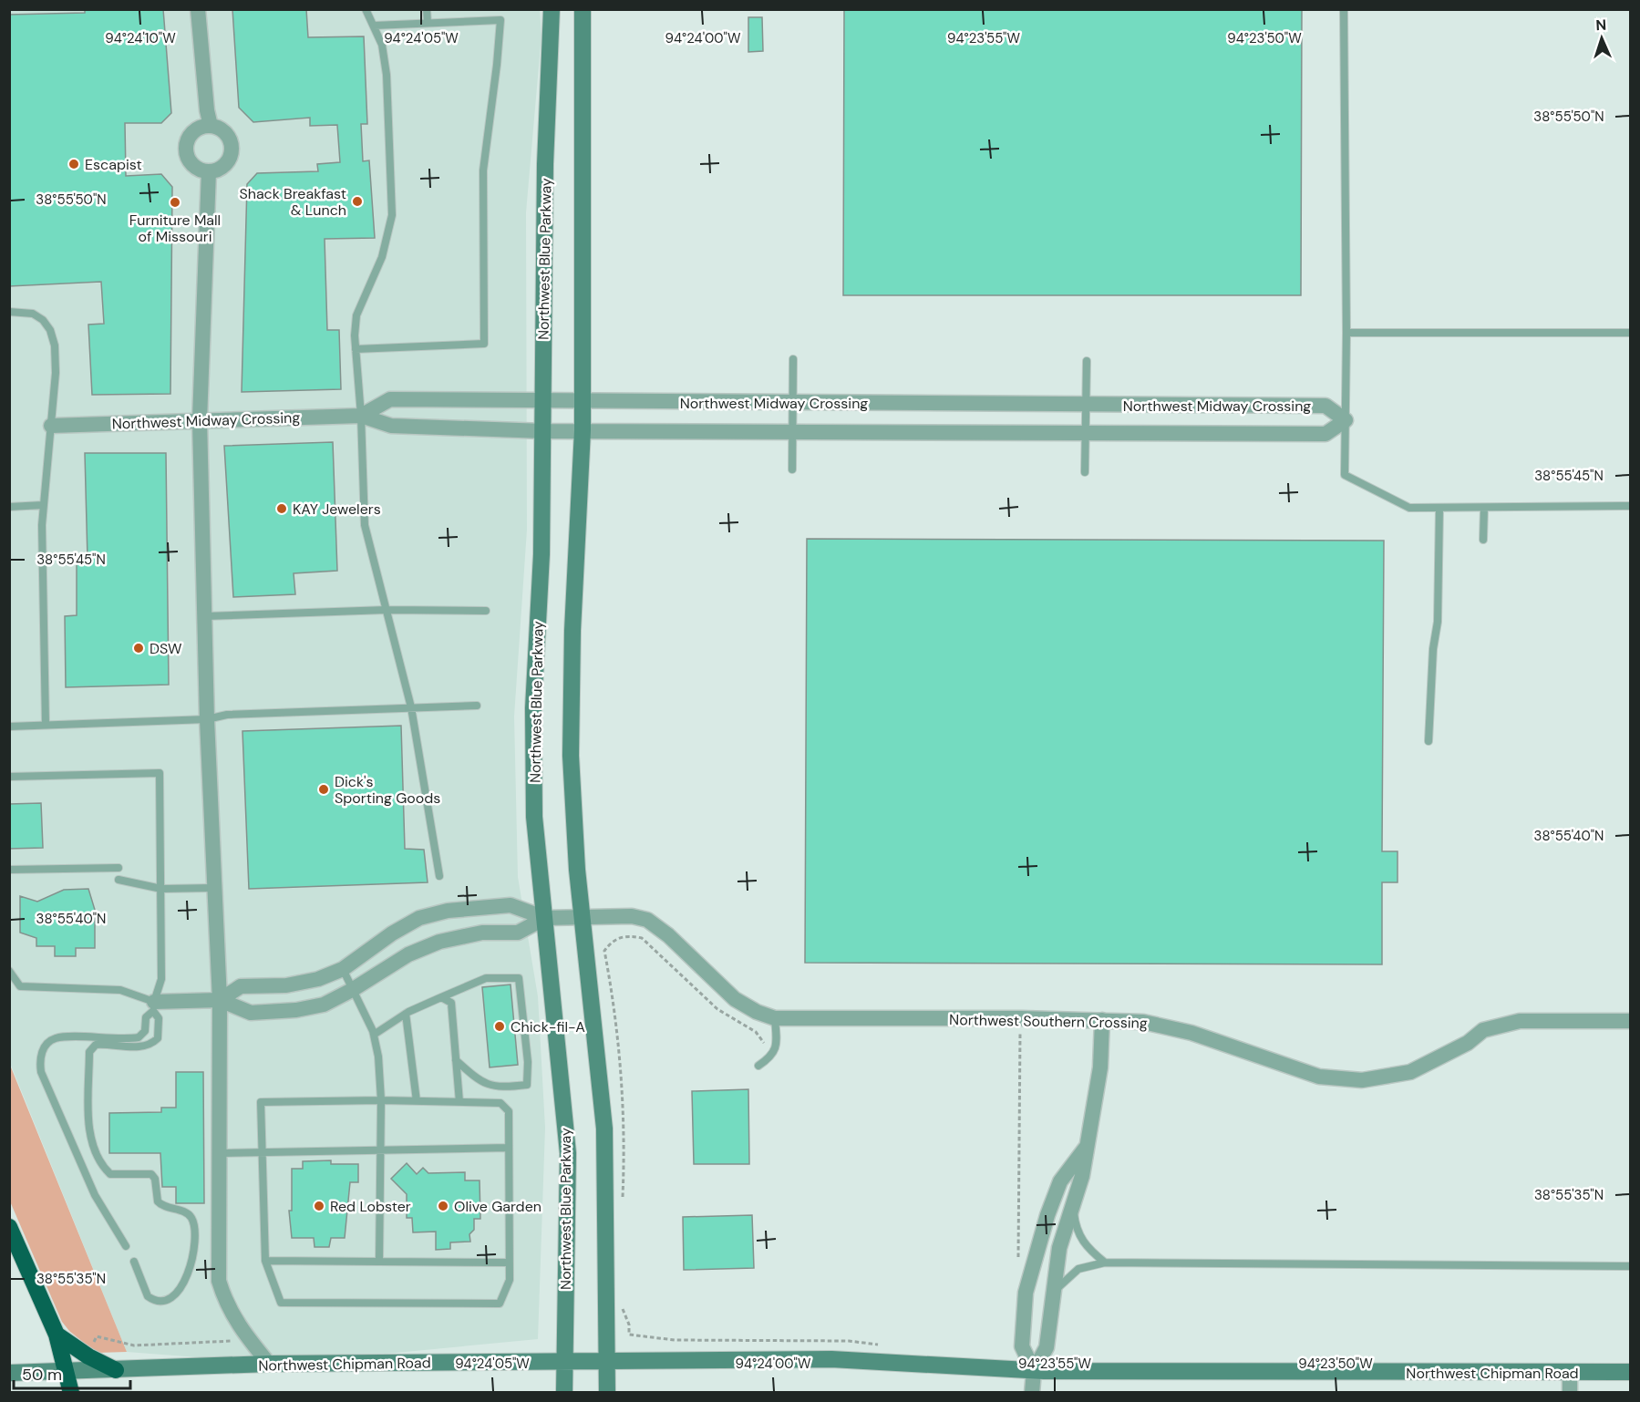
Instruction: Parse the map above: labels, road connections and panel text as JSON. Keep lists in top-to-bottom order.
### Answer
{
  "streets": {
    "street": [
      "Northwest Blue Parkway",
      "Northwest Midway Crossing",
      "Northwest Southern Crossing",
      "Northwest Chipman Road"
    ]
  },
  "crossings": [
    ["Northwest Blue Parkway", "Northwest Midway Crossing"],
    ["Northwest Blue Parkway", "Northwest Southern Crossing"],
    ["Northwest Blue Parkway", "Northwest Chipman Road"]
  ],
  "places": [
    "Escapist",
    "Shack Breakfast & Lunch",
    "Furniture Mall of Missouri",
    "KAY Jewelers",
    "DSW",
    "Dick's Sporting Goods",
    "Chick-fil-A",
    "Red Lobster",
    "Olive Garden"
  ],
  "scale_bar": "50 m",
  "north": "top",
  "coordinates": [
    "94°24'10\"W",
    "94°24'05\"W",
    "94°24'00\"W",
    "94°23'55\"W",
    "94°23'50\"W",
    "38°55'50\"N",
    "38°55'45\"N",
    "38°55'40\"N",
    "38°55'35\"N"
  ]
}
